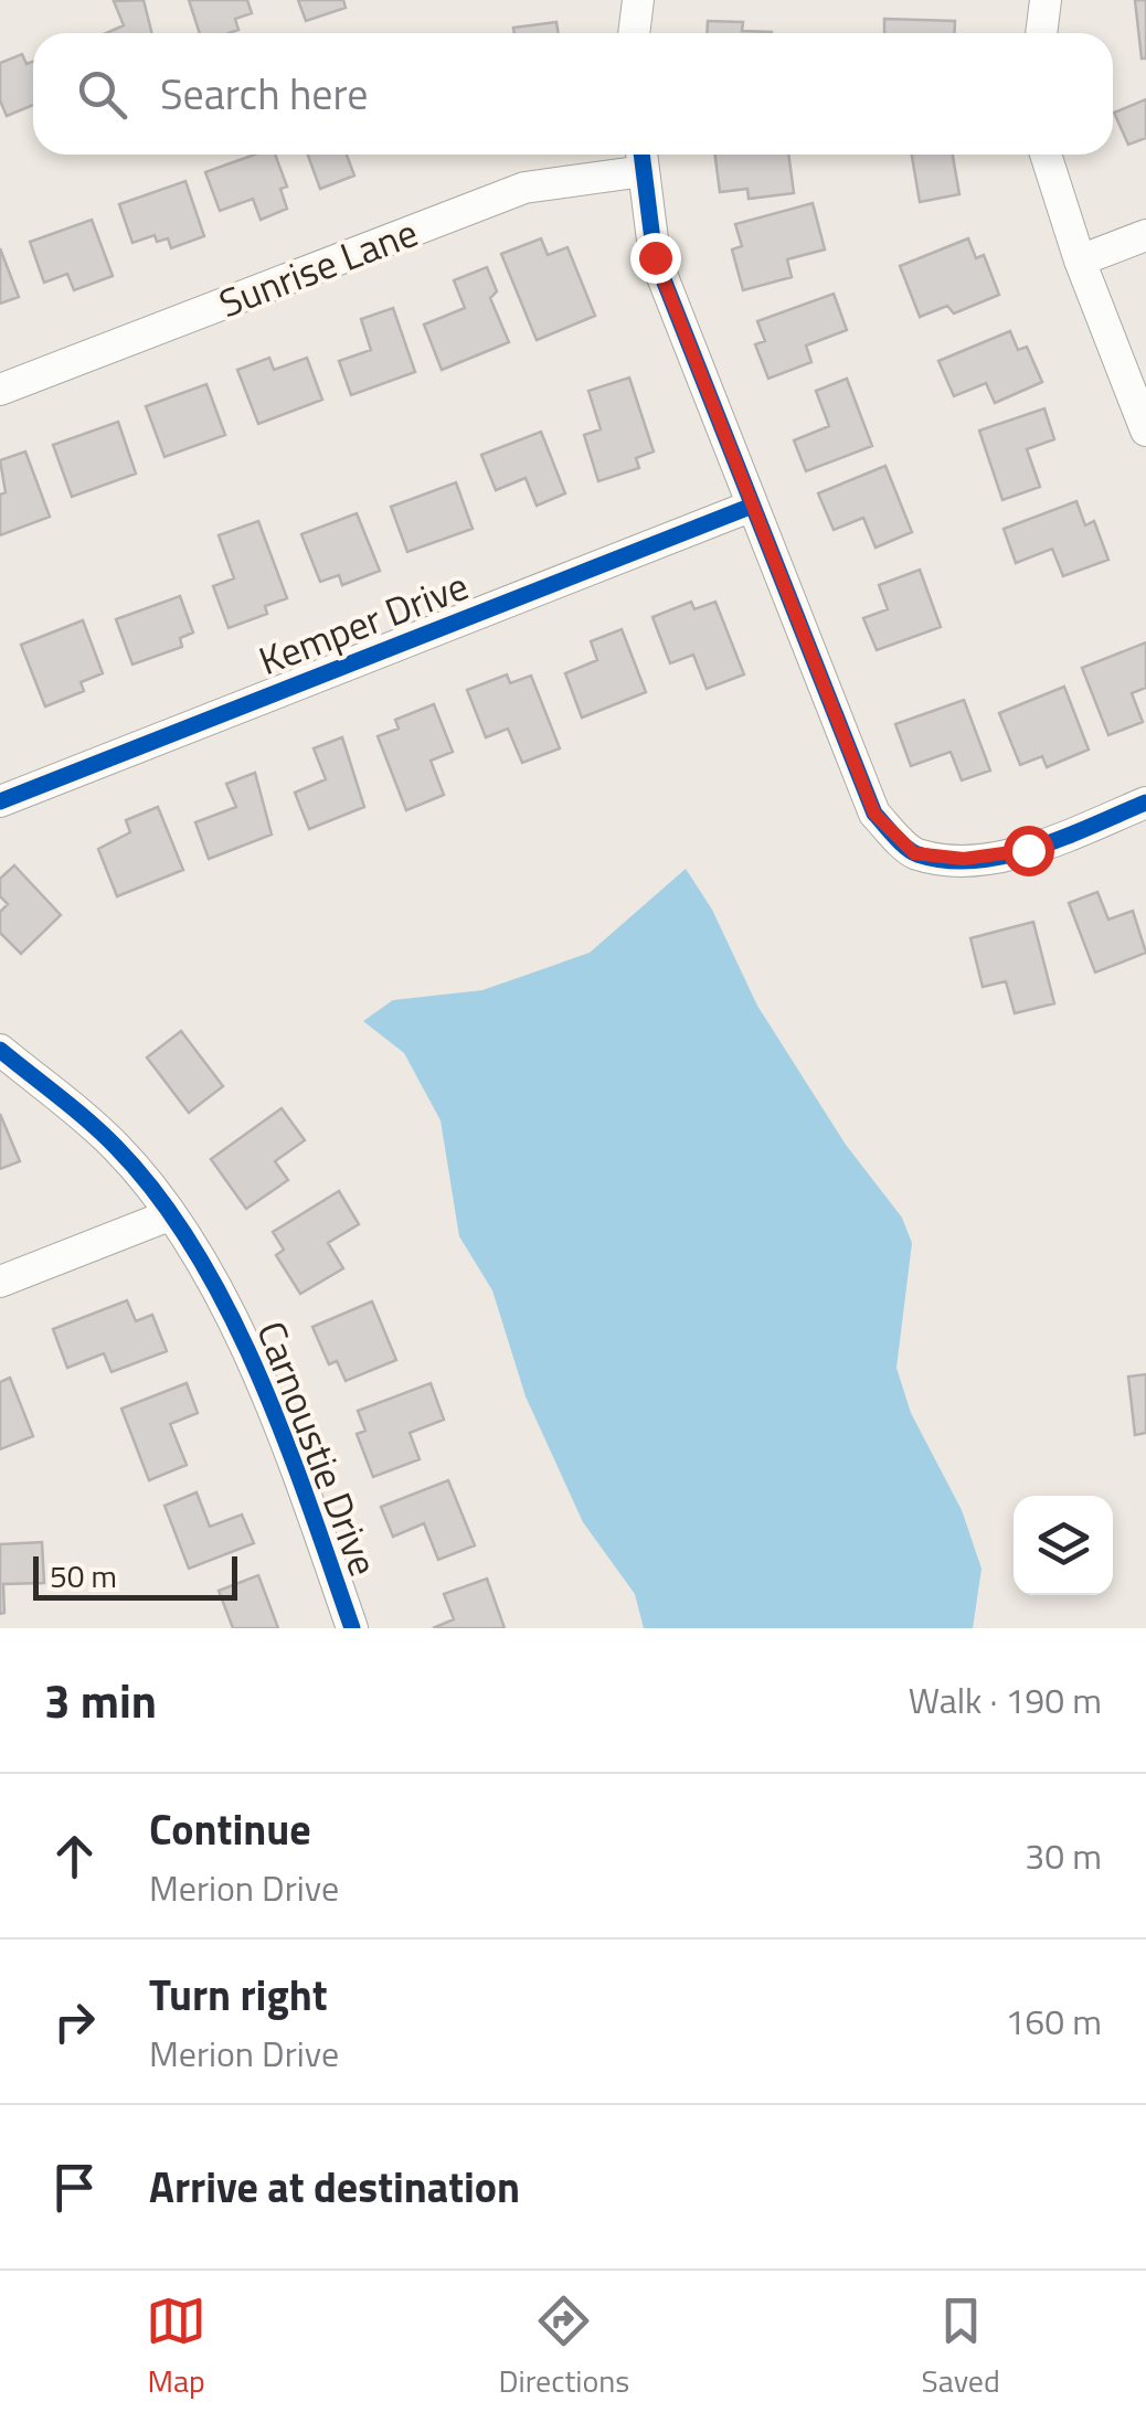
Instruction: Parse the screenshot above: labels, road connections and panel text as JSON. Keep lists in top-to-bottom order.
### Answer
{
  "streets": {
    "street": ["Sunrise Lane", "Kemper Drive", "Carnoustie Drive"]
  },
  "scale_bar": "50 m",
  "page": {
    "search": "Search here",
    "scale": "50 m",
    "heading": ["3 min", "Walk · 190 m"],
    "list": [
      ["Continue", "Merion Drive", "30 m"],
      ["Turn right", "Merion Drive", "160 m"],
      "Arrive at destination"
    ],
    "nav": ["Map", "Directions", "Saved"]
  }
}
